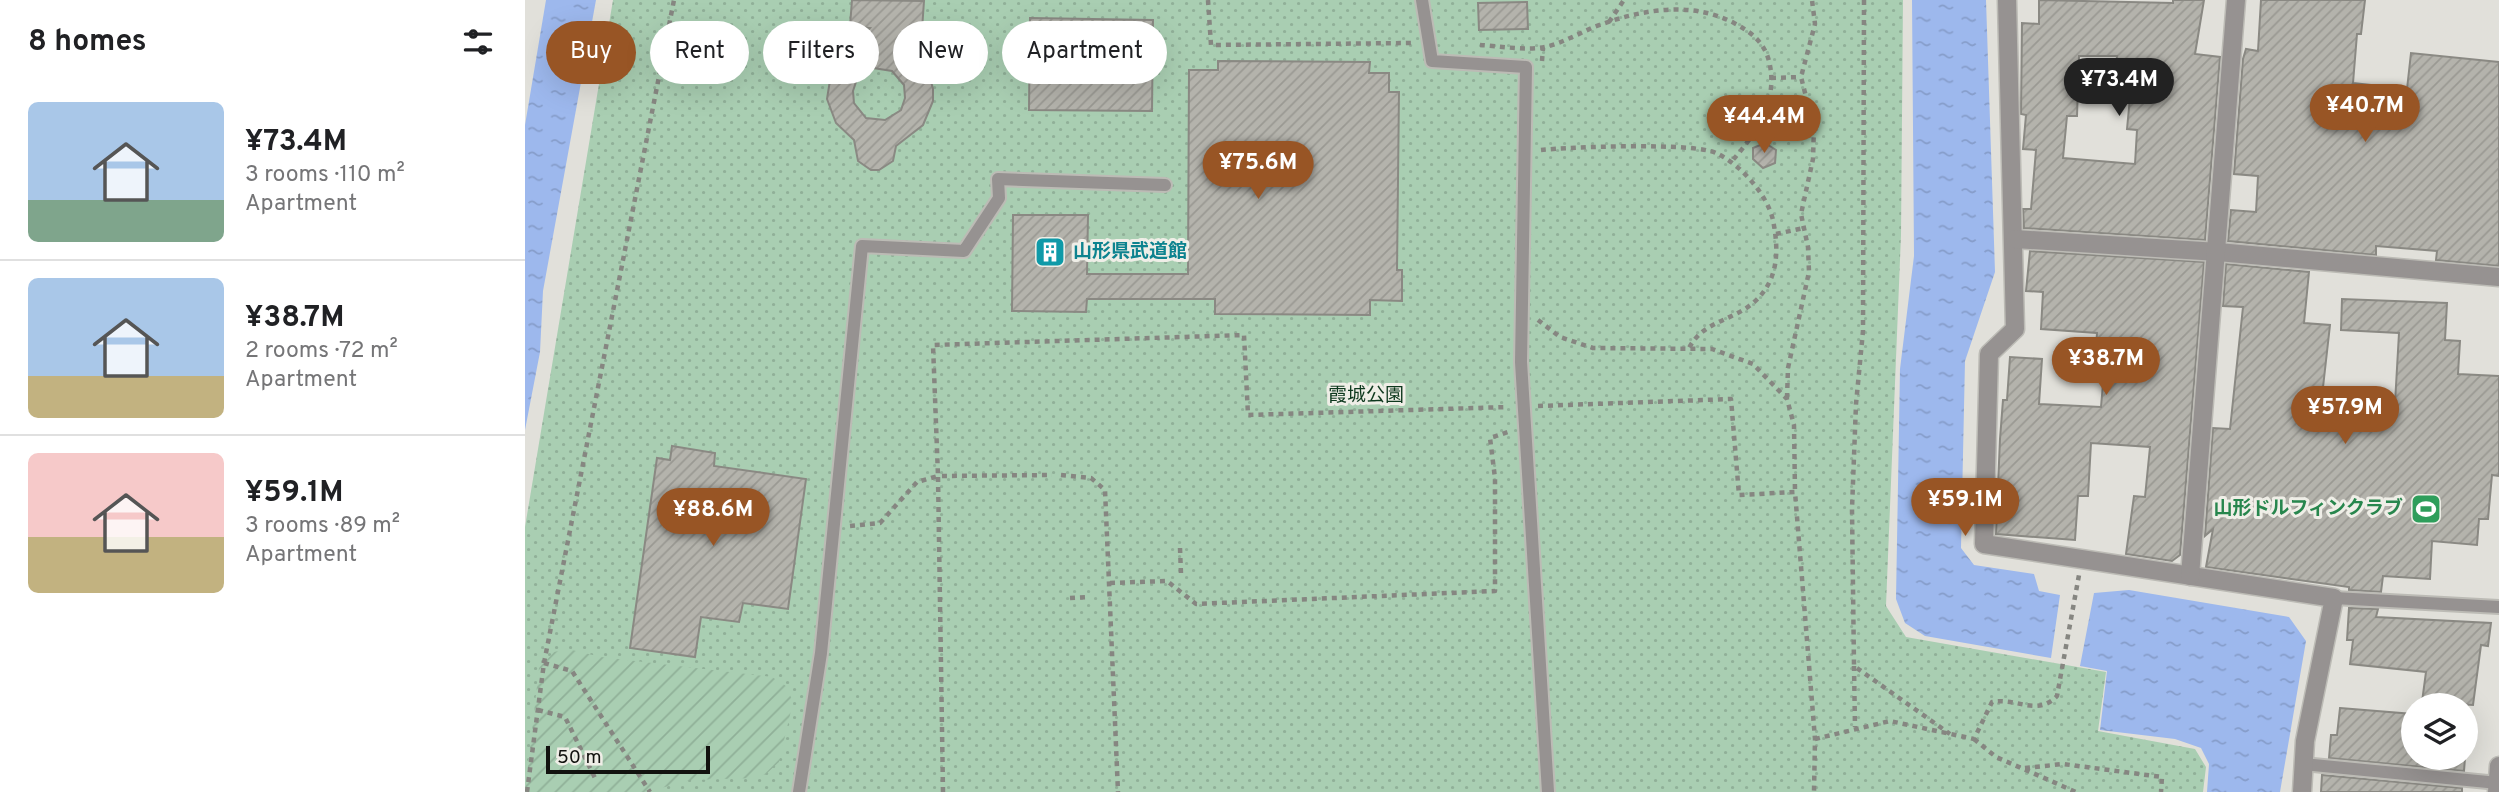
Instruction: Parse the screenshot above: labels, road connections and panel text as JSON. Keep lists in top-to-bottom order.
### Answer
{
  "parks": ["霞城公園"],
  "places": {
    "building": ["山形県武道館"],
    "sports": ["山形ドルフィンクラブ"]
  },
  "scale_bar": "50 m",
  "page": {
    "heading": "8 homes",
    "chip": [
      "Buy",
      "Rent",
      "Filters",
      "New",
      "Apartment"
    ],
    "price": [
      "¥73.4M",
      "¥40.7M",
      "¥44.4M",
      "¥75.6M",
      "¥38.7M",
      "¥57.9M",
      "¥59.1M",
      "¥88.6M"
    ],
    "list": [
      {
        "name": "¥73.4M",
        "note": "3 rooms · 110 m² · Apartment"
      },
      {
        "name": "¥38.7M",
        "note": "2 rooms · 72 m² · Apartment"
      },
      {
        "name": "¥59.1M",
        "note": "3 rooms · 89 m² · Apartment"
      }
    ],
    "scale": "50 m"
  }
}
